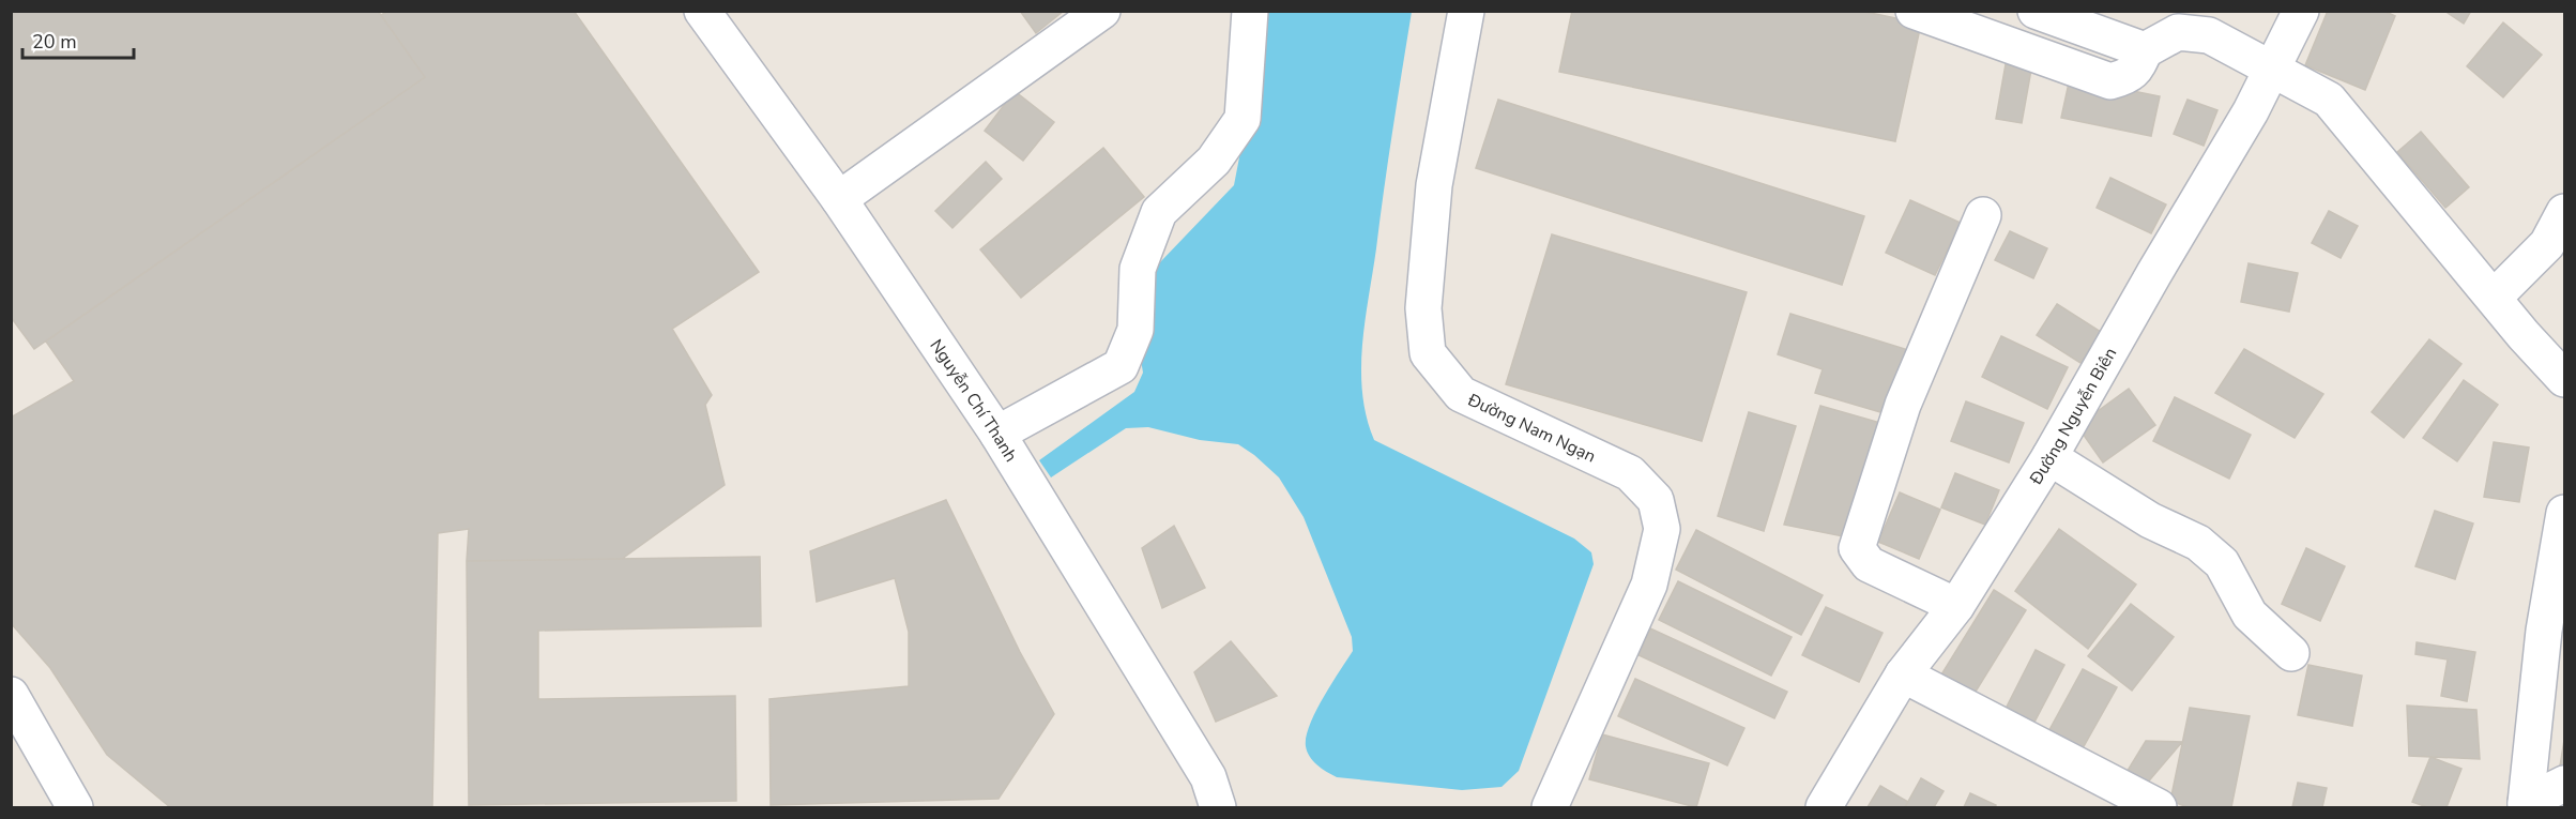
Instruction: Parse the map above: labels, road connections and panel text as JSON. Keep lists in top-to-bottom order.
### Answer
{
  "streets": {
    "street": ["Nguyễn Chí Thanh", "Đường Nguyễn Biên", "Đường Nam Ngạn"]
  },
  "scale_bar": "20 m"
}
